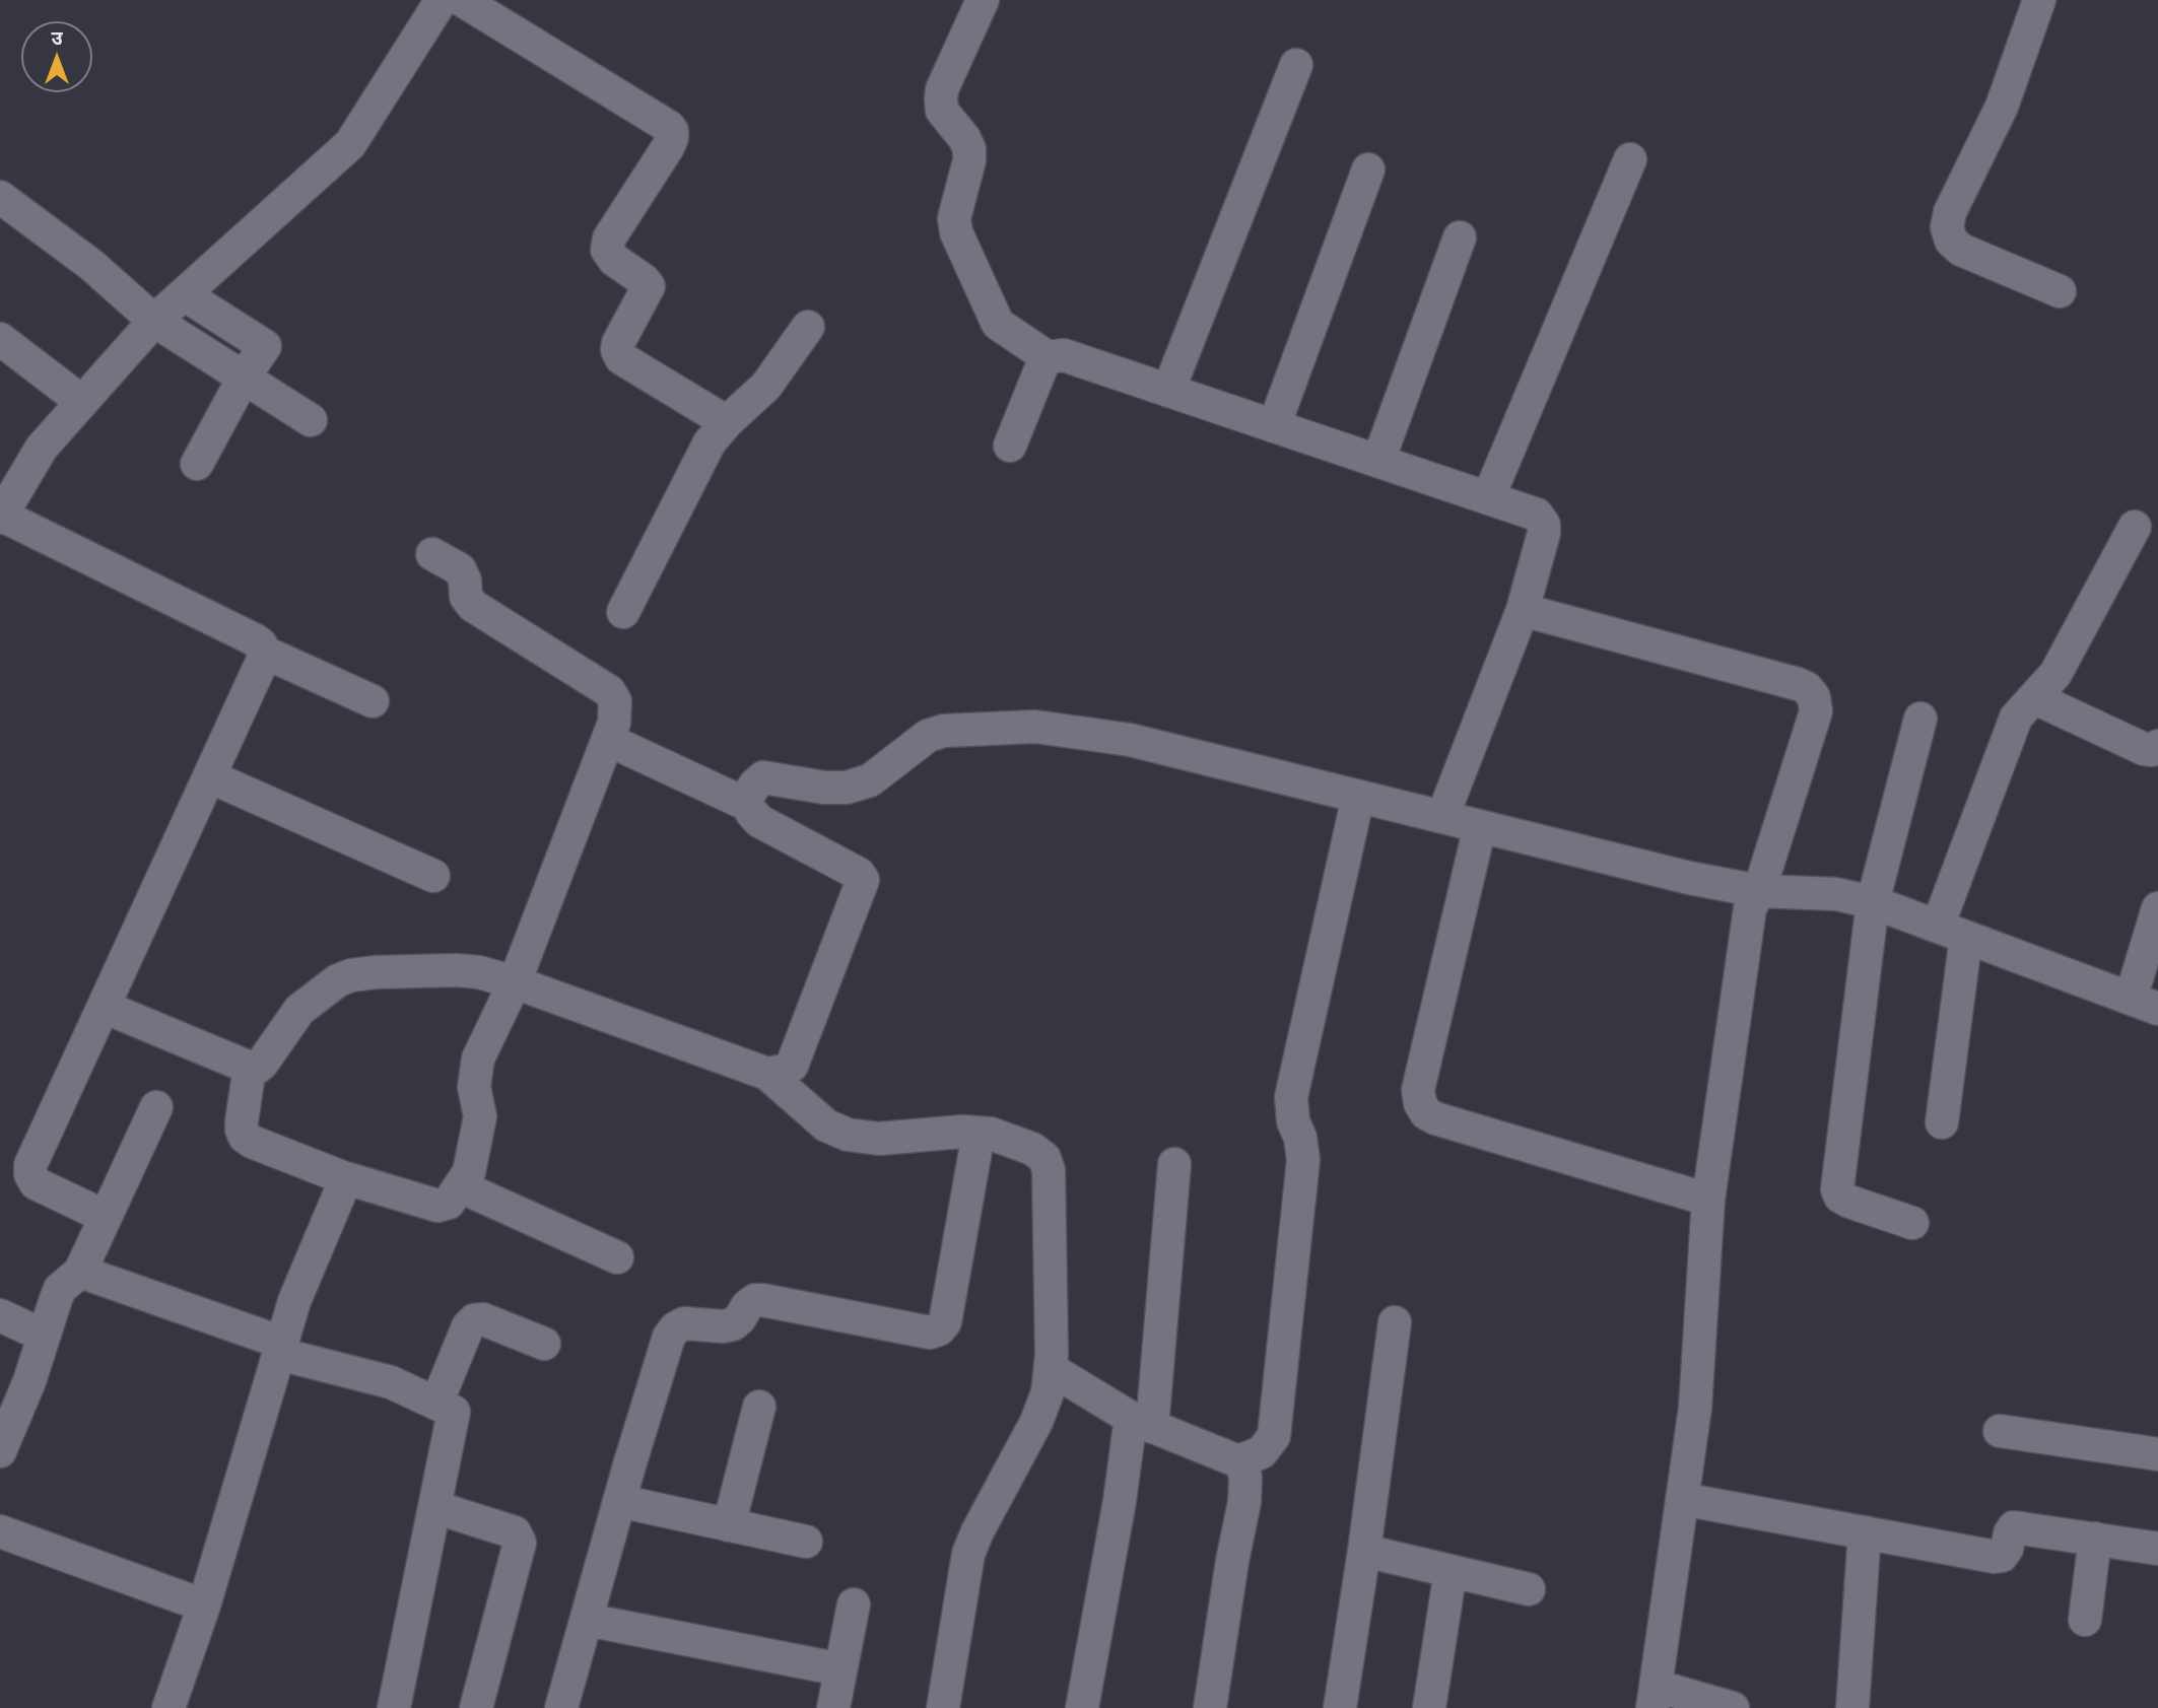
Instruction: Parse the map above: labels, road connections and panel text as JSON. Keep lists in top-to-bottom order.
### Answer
{
  "north": "top"
}
